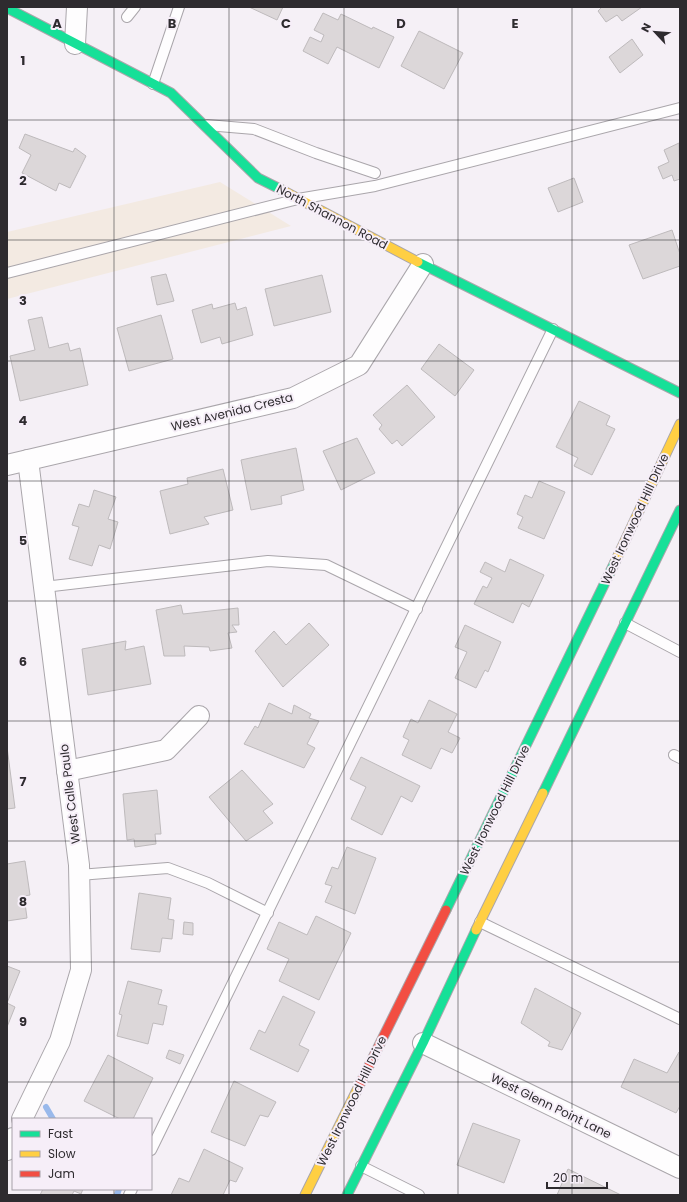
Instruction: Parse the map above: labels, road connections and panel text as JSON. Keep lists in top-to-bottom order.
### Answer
{
  "streets": {
    "street": [
      "North Shannon Road",
      "West Avenida Cresta",
      "West Ironwood Hill Drive",
      "West Calle Paulo",
      "West Glenn Point Lane"
    ]
  },
  "crossings": [
    ["North Shannon Road", "West Avenida Cresta"],
    ["West Avenida Cresta", "West Calle Paulo"]
  ],
  "legend": ["Fast", "Slow", "Jam"],
  "scale_bar": "20 m",
  "north": "top left",
  "grid": {
    "columns": [
      "A",
      "B",
      "C",
      "D",
      "E"
    ],
    "rows": [
      "1",
      "2",
      "3",
      "4",
      "5",
      "6",
      "7",
      "8",
      "9"
    ]
  }
}
